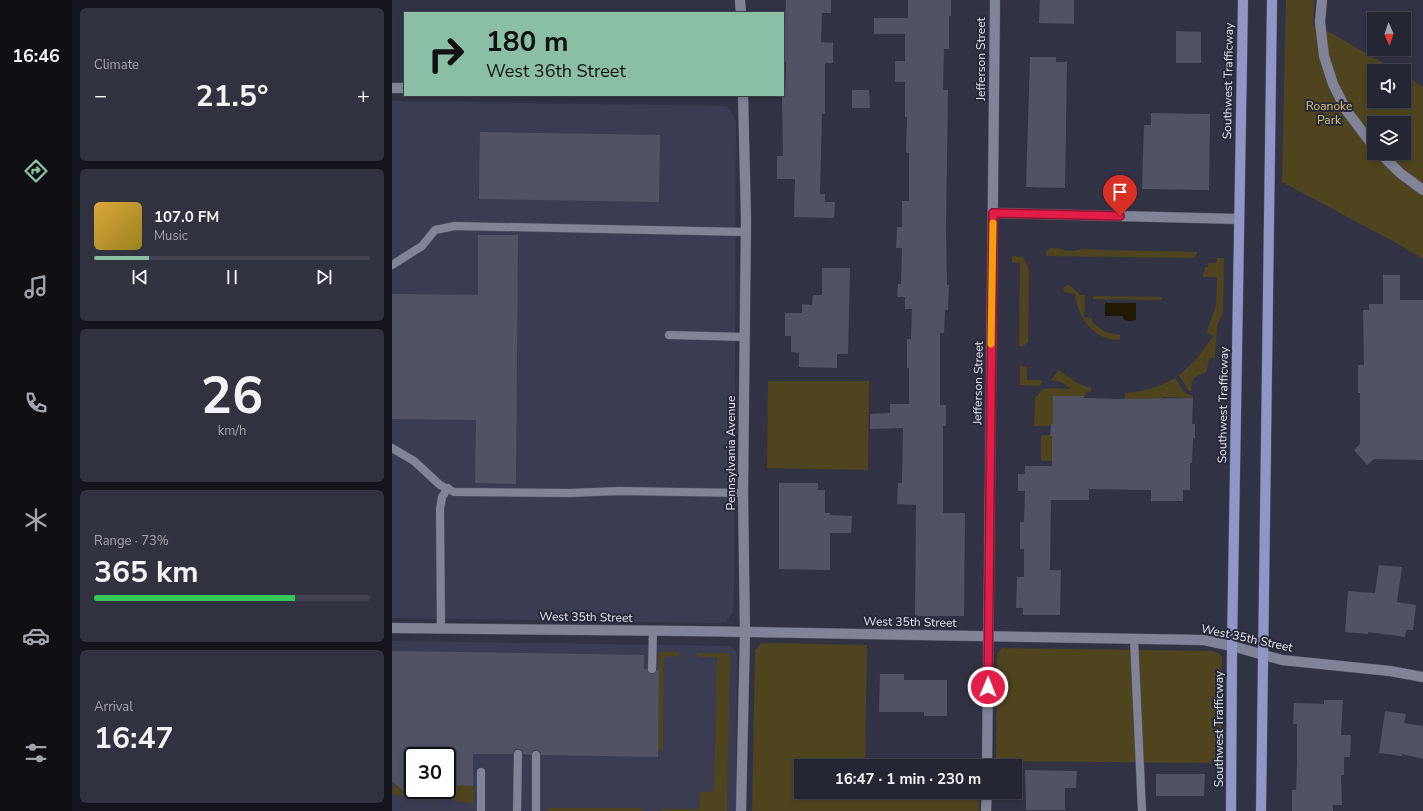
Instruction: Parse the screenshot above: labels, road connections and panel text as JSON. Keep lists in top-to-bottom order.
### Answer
{
  "streets": {
    "main road": ["Southwest Trafficway"],
    "street": ["Jefferson Street", "Pennsylvania Avenue", "West 35th Street"]
  },
  "crossings": [
    ["Jefferson Street", "West 35th Street"],
    ["Southwest Trafficway", "West 35th Street"],
    ["Pennsylvania Avenue", "West 35th Street"]
  ],
  "parks": ["Roanoke Park"],
  "north": "bottom",
  "page": {
    "tabs": "16:46",
    "tile": [
      "Climate",
      ["26", "km/h"],
      ["Range · 73%", "365 km"],
      ["Arrival", "16:47"]
    ],
    "turn": ["180 m", "West 36th Street"],
    "heat": ["−", "21.5°", "+"],
    "song": ["107.0 FM", "Music"],
    "limit": "30",
    "trip": "16:47 · 1 min · 230 m"
  }
}
